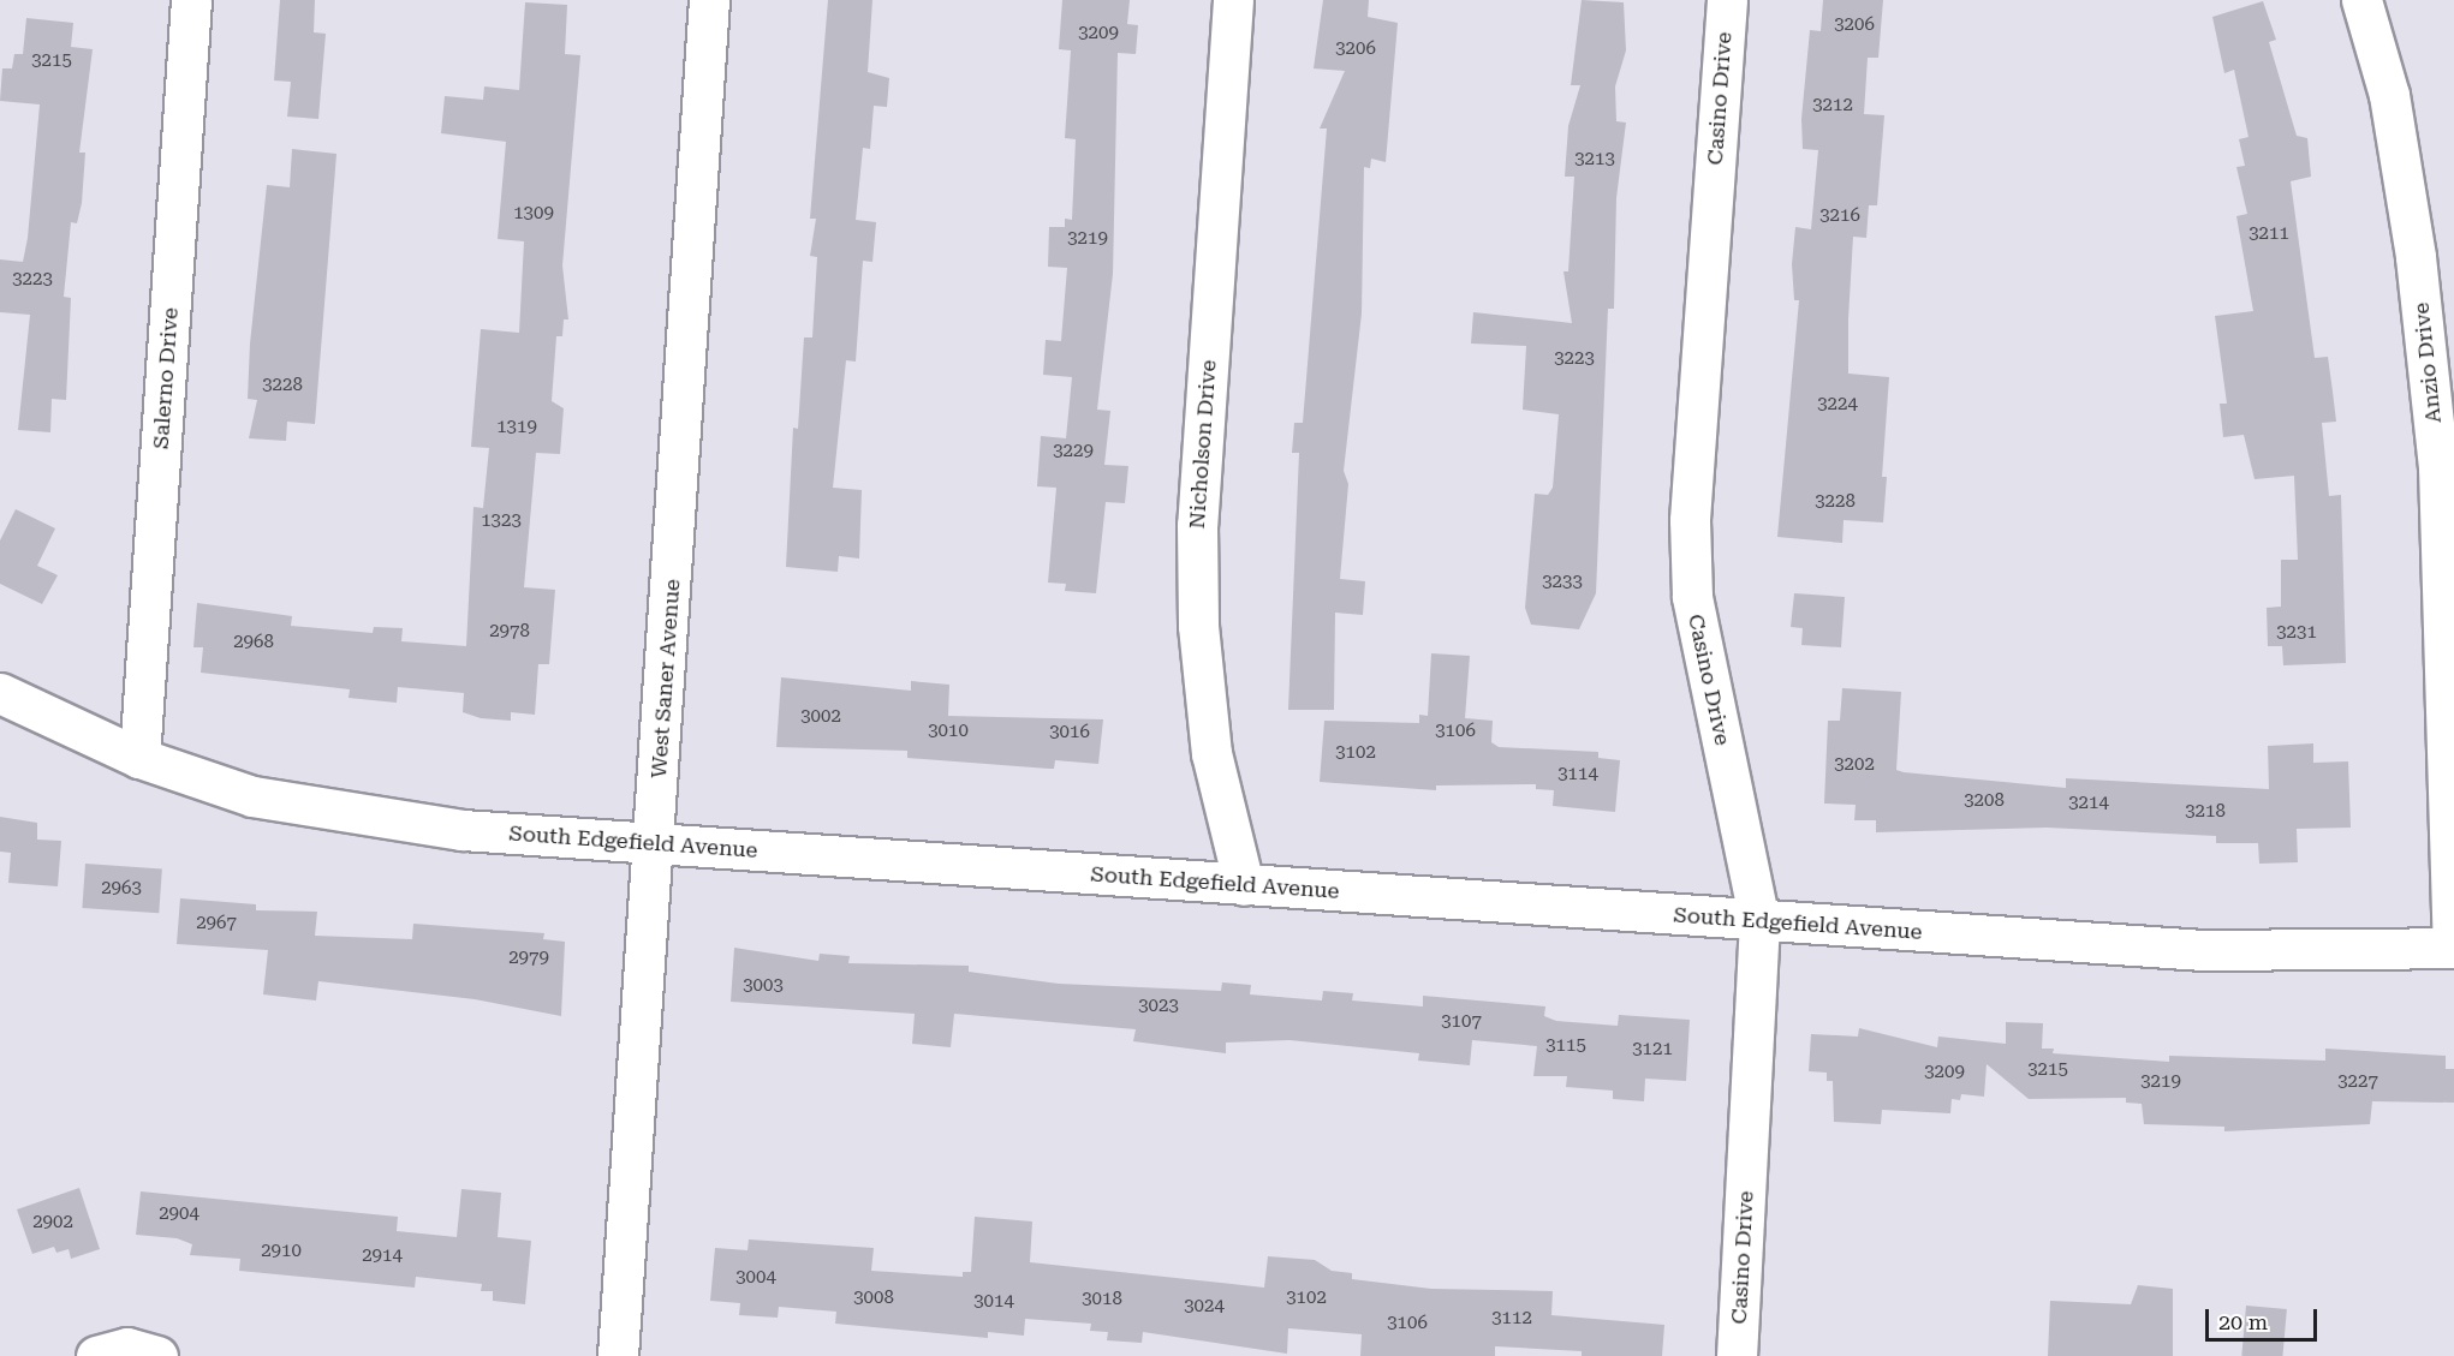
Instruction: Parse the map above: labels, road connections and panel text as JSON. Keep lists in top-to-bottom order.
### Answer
{
  "streets": {
    "street": [
      "Casino Drive",
      "Anzio Drive",
      "Salerno Drive",
      "Nicholson Drive",
      "West Saner Avenue",
      "South Edgefield Avenue"
    ]
  },
  "crossings": [
    ["Casino Drive", "South Edgefield Avenue"],
    ["Anzio Drive", "South Edgefield Avenue"],
    ["Salerno Drive", "South Edgefield Avenue"],
    ["Nicholson Drive", "South Edgefield Avenue"],
    ["West Saner Avenue", "South Edgefield Avenue"]
  ],
  "house_numbers": [
    "3206",
    "3209",
    "3206",
    "3215",
    "3212",
    "3213",
    "1309",
    "3216",
    "3211",
    "3219",
    "3223",
    "3223",
    "3228",
    "3224",
    "1319",
    "3229",
    "3228",
    "1323",
    "3233",
    "2978",
    "3231",
    "2968",
    "3002",
    "3010",
    "3106",
    "3016",
    "3102",
    "3202",
    "3114",
    "3208",
    "3214",
    "3218",
    "2963",
    "2967",
    "2979",
    "3003",
    "3023",
    "3107",
    "3115",
    "3121",
    "3215",
    "3209",
    "3219",
    "3227",
    "2904",
    "2902",
    "2910",
    "2914",
    "3004",
    "3008",
    "3102",
    "3018",
    "3014",
    "3024",
    "3112",
    "3106"
  ],
  "scale_bar": "20 m"
}
